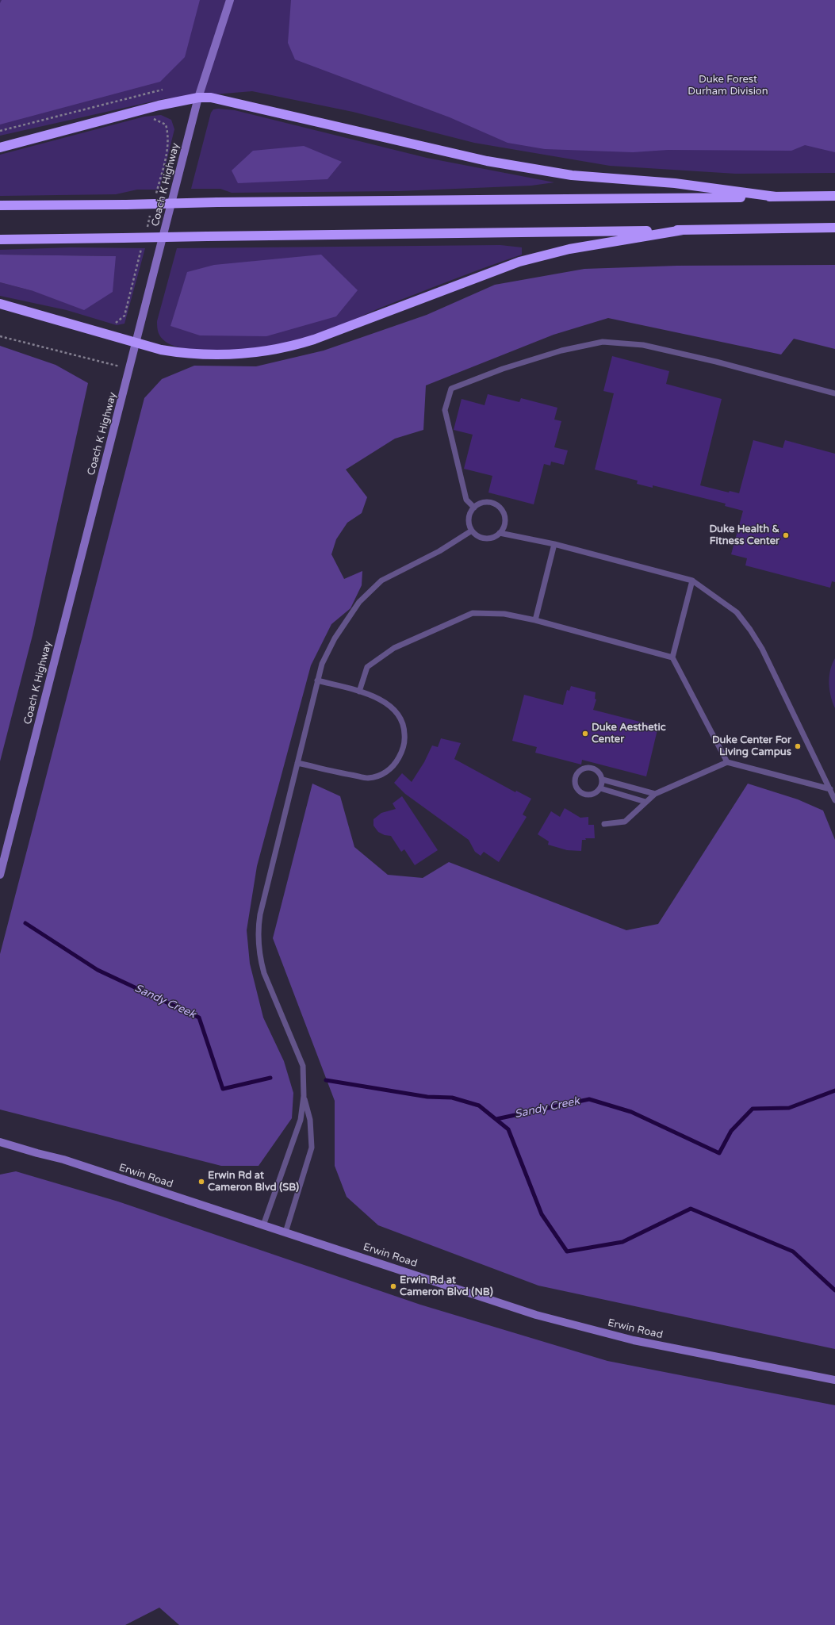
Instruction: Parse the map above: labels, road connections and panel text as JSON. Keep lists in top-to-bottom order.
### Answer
{
  "streets": {
    "main road": ["Coach K Highway", "Erwin Road"]
  },
  "water": ["Sandy Creek"],
  "parks": ["Duke Forest Durham Division"],
  "places": [
    "Duke Health & Fitness Center",
    "Duke Aesthetic Center",
    "Duke Center For Living Campus",
    "Erwin Rd at Cameron Blvd (SB)",
    "Erwin Rd at Cameron Blvd (NB)"
  ]
}
